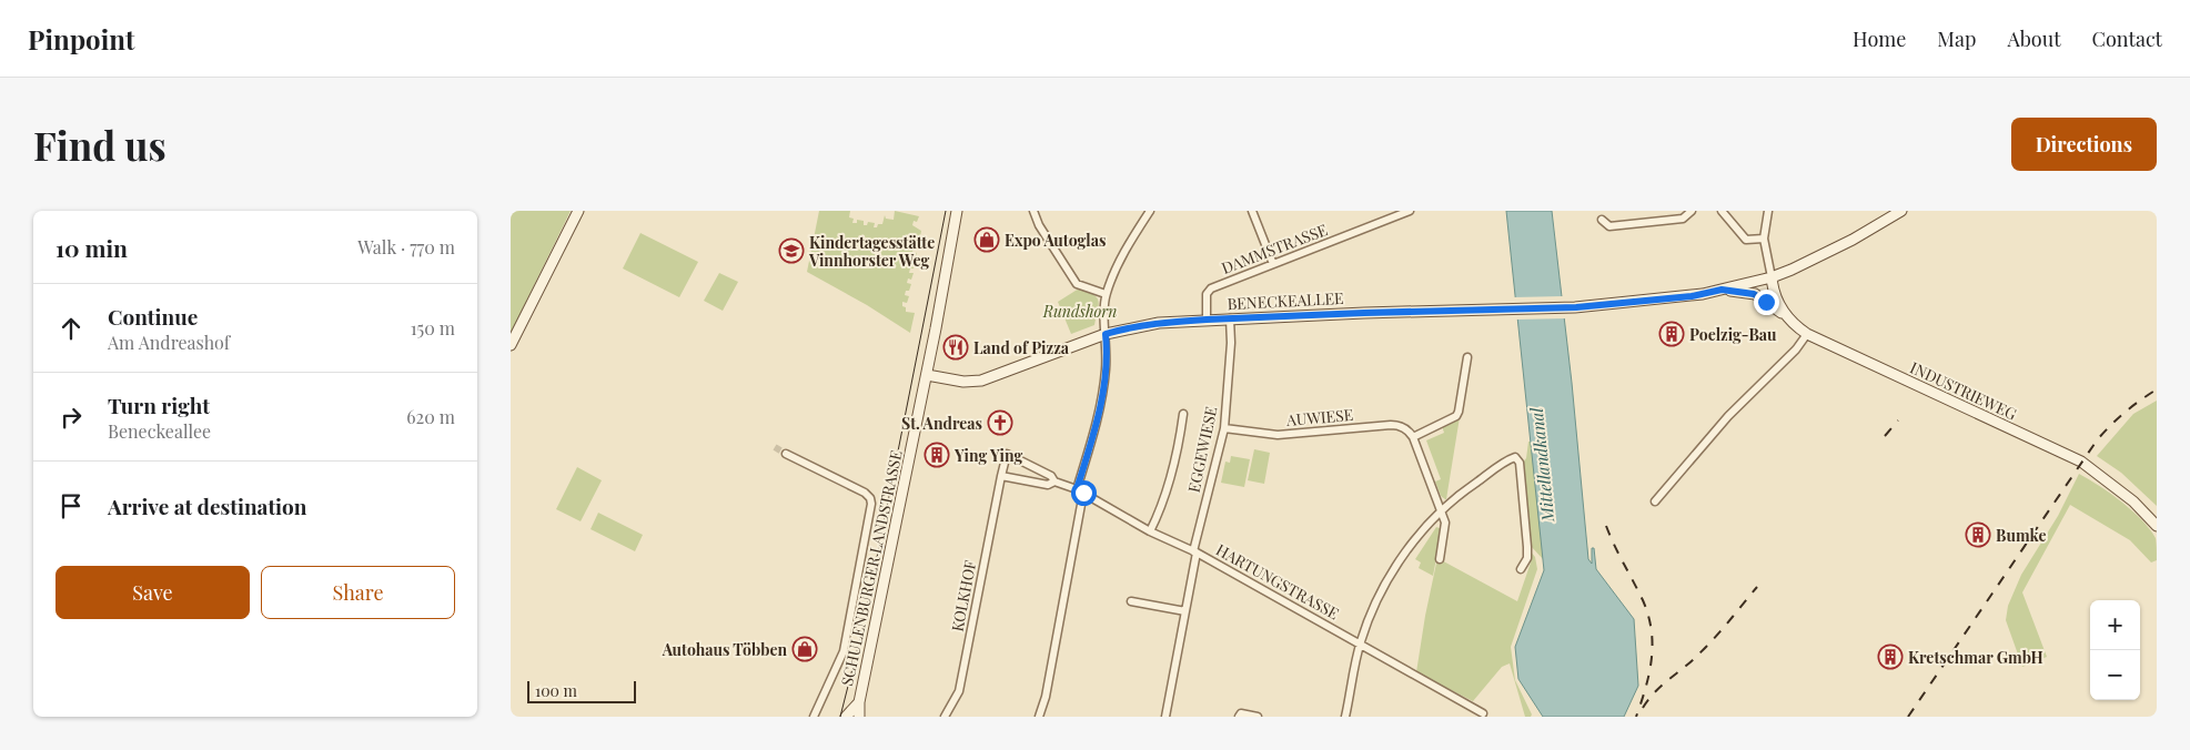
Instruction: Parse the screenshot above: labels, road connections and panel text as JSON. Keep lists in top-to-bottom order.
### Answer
{
  "streets": {
    "street": [
      "DAMMSTRASSE",
      "BENECKEALLEE",
      "INDUSTRIEWEG",
      "AUWIESE",
      "EGGEWIESE",
      "SCHULENBURGER LANDSTRASSE",
      "HARTUNGSTRASSE",
      "KOLKHOF"
    ]
  },
  "crossings": [
    ["DAMMSTRASSE", "BENECKEALLEE"],
    ["BENECKEALLEE", "INDUSTRIEWEG"],
    ["BENECKEALLEE", "EGGEWIESE"],
    ["BENECKEALLEE", "SCHULENBURGER LANDSTRASSE"],
    ["AUWIESE", "EGGEWIESE"],
    ["EGGEWIESE", "HARTUNGSTRASSE"],
    ["HARTUNGSTRASSE", "KOLKHOF"]
  ],
  "water": ["Mittellandkanal"],
  "parks": ["Rundshorn"],
  "places": {
    "shop": ["Expo Autoglas", "Autohaus Többen"],
    "school or university": ["Kindertagesstätte Vinnhorster Weg"],
    "building": [
      "Poelzig-Bau",
      "Ying Ying",
      "Bumke",
      "Kretschmar GmbH"
    ],
    "restaurant": ["Land of Pizza"],
    "church": ["St. Andreas"]
  },
  "scale_bar": "100 m",
  "page": {
    "header": "Pinpoint",
    "nav": [
      "Home",
      "Map",
      "About",
      "Contact"
    ],
    "buttons": [
      "Directions",
      ["Save", "Share"]
    ],
    "title": "Find us",
    "heading": ["10 min", "Walk · 770 m"],
    "list": [
      ["Continue", "Am Andreashof", "150 m"],
      ["Turn right", "Beneckeallee", "620 m"],
      "Arrive at destination"
    ],
    "map_buttons": ["+", "−"],
    "scale": "100 m"
  }
}
